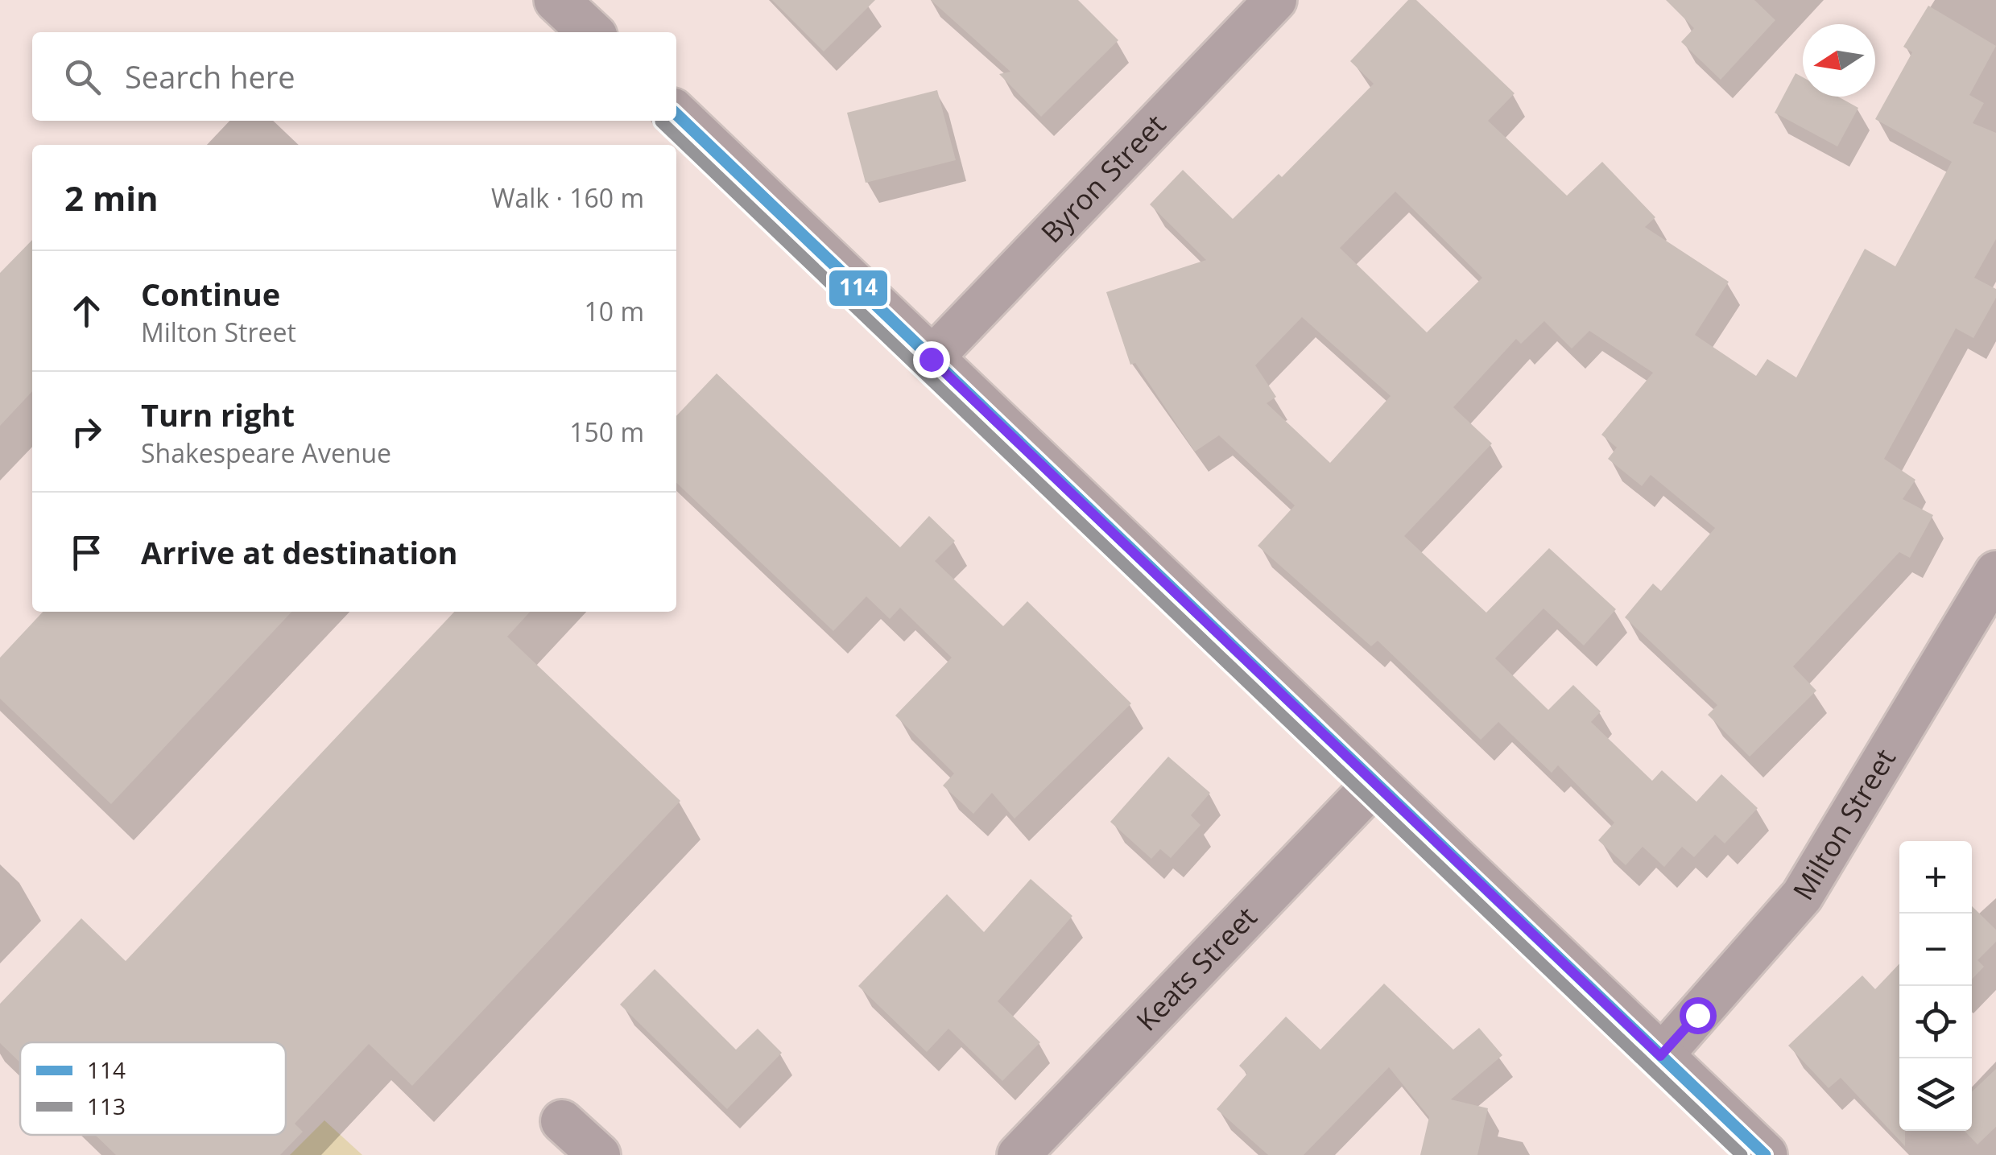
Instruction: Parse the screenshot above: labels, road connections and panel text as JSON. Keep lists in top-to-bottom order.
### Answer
{
  "streets": {
    "street": ["Byron Street", "Milton Street", "Keats Street"]
  },
  "lines": ["transit line 114", "transit line 113"],
  "legend": ["114", "113"],
  "north": "left",
  "page": {
    "search": "Search here",
    "heading": ["2 min", "Walk · 160 m"],
    "list": [
      ["Continue", "Milton Street", "10 m"],
      ["Turn right", "Shakespeare Avenue", "150 m"],
      "Arrive at destination"
    ],
    "map_buttons": ["+", "−"]
  }
}
